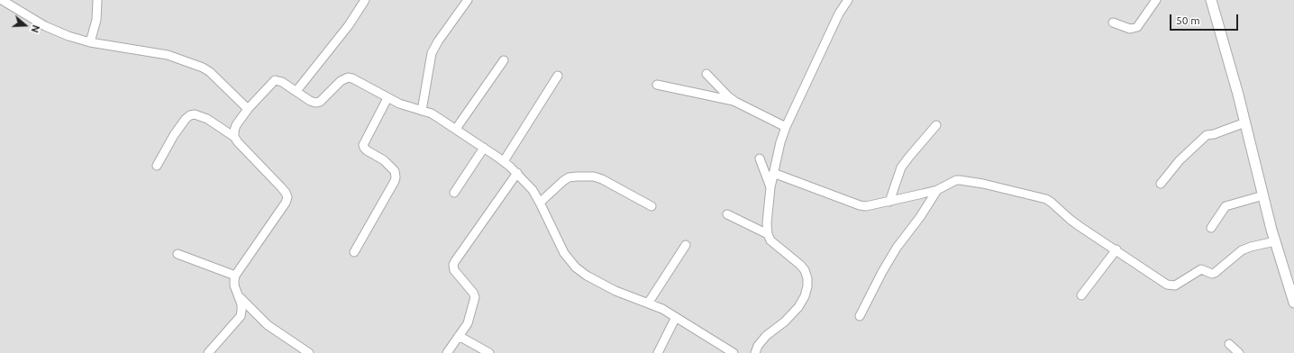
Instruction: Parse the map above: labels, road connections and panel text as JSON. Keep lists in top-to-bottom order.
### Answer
{
  "scale_bar": "50 m",
  "north": "right"
}
